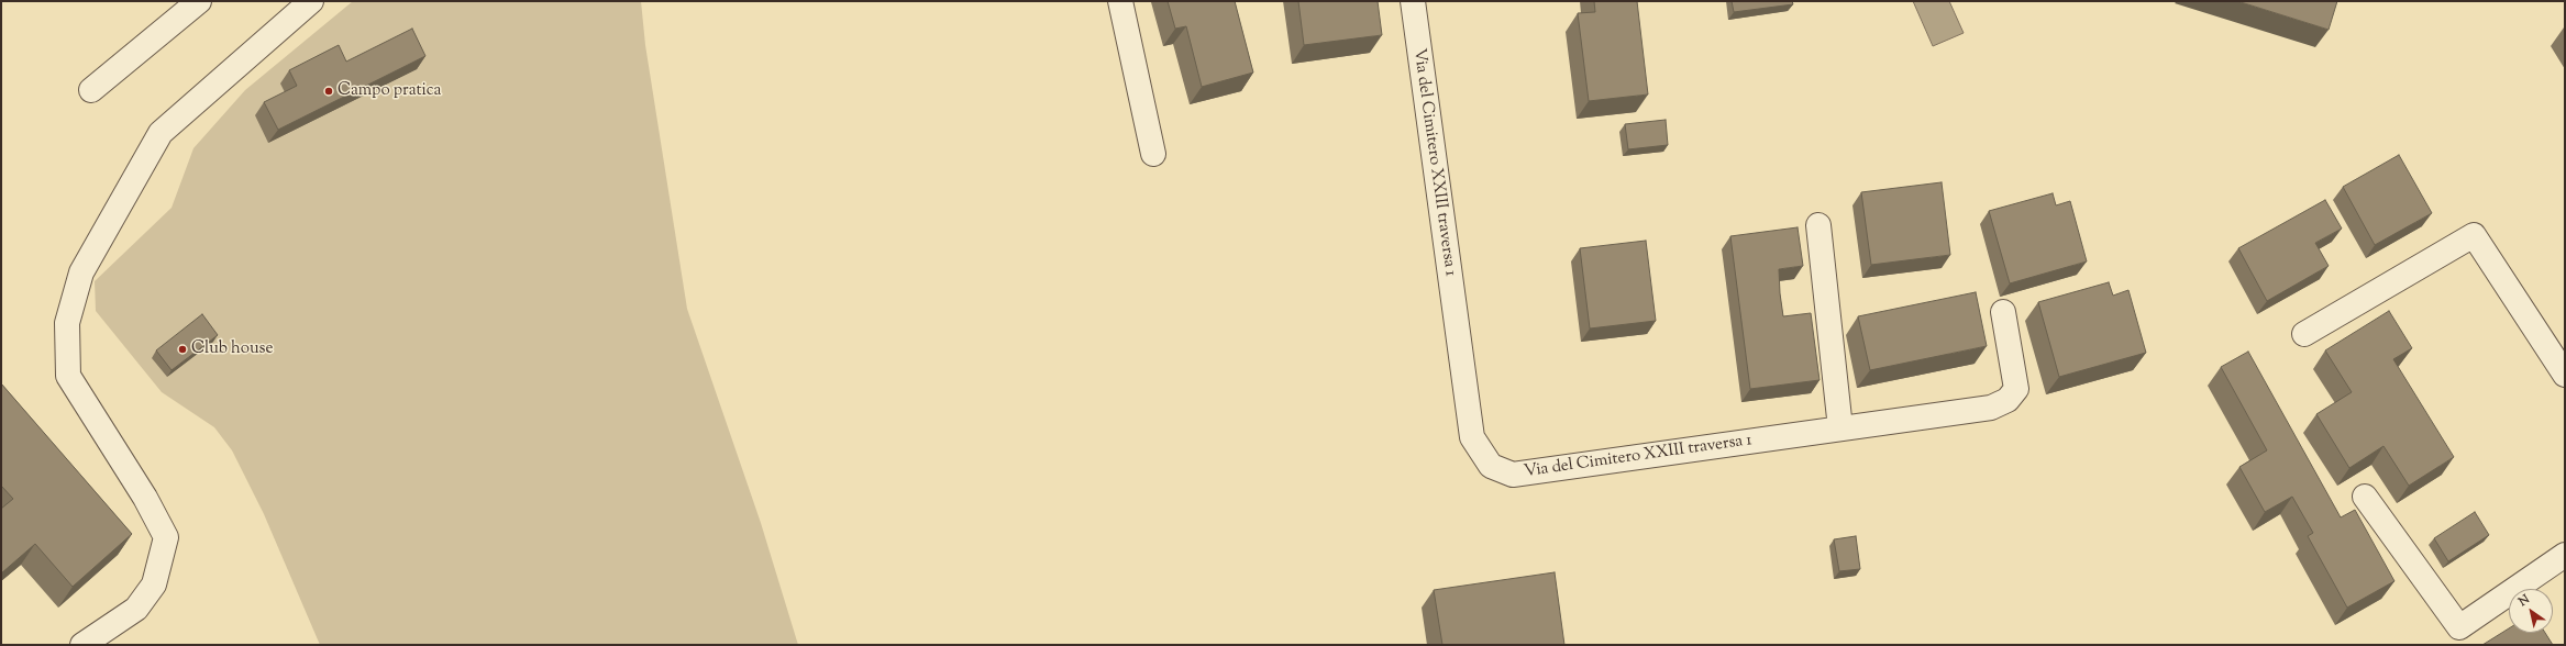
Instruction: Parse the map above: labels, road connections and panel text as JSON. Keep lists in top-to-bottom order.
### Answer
{
  "streets": {
    "street": ["Via del Cimitero XXIII traversa 1"]
  },
  "places": ["Campo pratica", "Club house"],
  "north": "top left"
}
